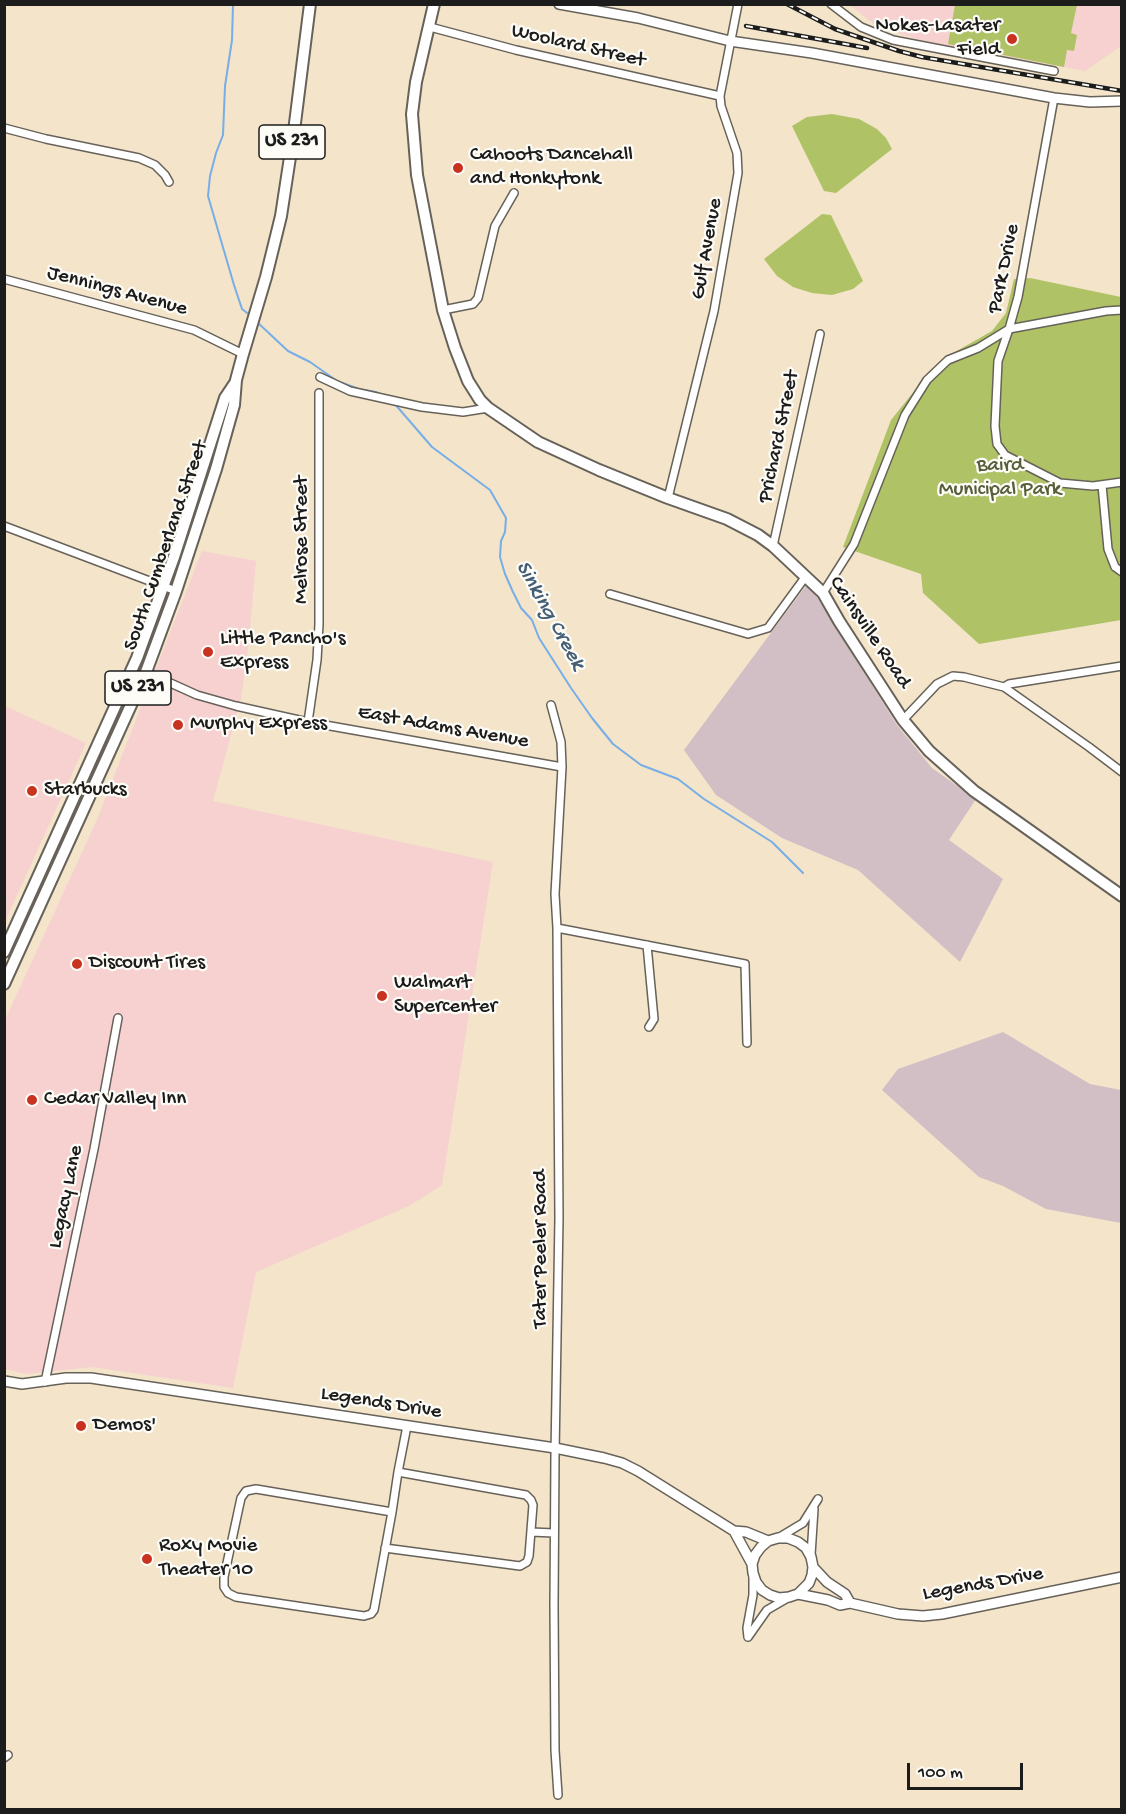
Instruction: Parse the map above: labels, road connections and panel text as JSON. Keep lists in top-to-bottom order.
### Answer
{
  "streets": {
    "main road": ["US 231", "South Cumberland Street", "Cainsville Road"],
    "street": [
      "Woolard Street",
      "Gulf Avenue",
      "Park Drive",
      "Jennings Avenue",
      "Prichard Street",
      "Melrose Street",
      "East Adams Avenue",
      "Legacy Lane",
      "Tater Peeler Road",
      "Legends Drive"
    ]
  },
  "crossings": [
    ["Woolard Street", "Gulf Avenue"],
    ["Woolard Street", "Cainsville Road"],
    ["Gulf Avenue", "Cainsville Road"],
    ["Park Drive", "Cainsville Road"],
    ["Jennings Avenue", "South Cumberland Street"],
    ["Prichard Street", "Cainsville Road"],
    ["Melrose Street", "East Adams Avenue"],
    ["South Cumberland Street", "East Adams Avenue"],
    ["East Adams Avenue", "Tater Peeler Road"],
    ["Legacy Lane", "Legends Drive"],
    ["Tater Peeler Road", "Legends Drive"]
  ],
  "water": ["Sinking Creek"],
  "parks": ["Baird Municipal Park"],
  "places": [
    "Nokes-Lasater Field",
    "Cahoots Dancehall and Honkytonk",
    "Little Pancho's Express",
    "Murphy Express",
    "Starbucks",
    "Discount Tires",
    "Walmart Supercenter",
    "Cedar Valley Inn",
    "Demos'",
    "Roxy Movie Theater 10"
  ],
  "scale_bar": "100 m"
}
